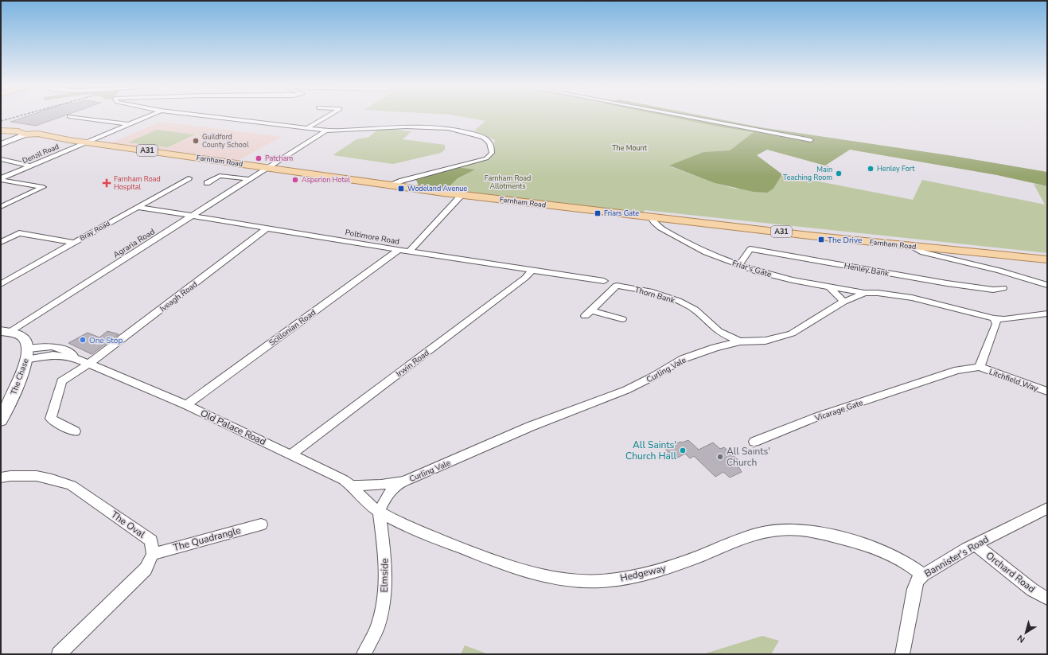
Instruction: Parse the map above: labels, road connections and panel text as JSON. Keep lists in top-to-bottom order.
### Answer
{
  "streets": {
    "main road": ["A31", "Farnham Road"],
    "street": [
      "Denzil Road",
      "Bray Road",
      "Poltimore Road",
      "Agraria Road",
      "Friar's Gate",
      "Henley Bank",
      "Thorn Bank",
      "Iveagh Road",
      "Scillonian Road",
      "Irwin Road",
      "Curling Vale",
      "The Chase",
      "Litchfield Way",
      "Vicarage Gate",
      "Old Palace Road",
      "The Oval",
      "The Quadrangle",
      "Bannister's Road",
      "Orchard Road",
      "Hedgeway",
      "Elmside"
    ]
  },
  "crossings": [
    ["Denzil Road", "Farnham Road"],
    ["Farnham Road", "Agraria Road"],
    ["Farnham Road", "Friar's Gate"],
    ["Bray Road", "Poltimore Road"],
    ["Poltimore Road", "Agraria Road"],
    ["Poltimore Road", "Iveagh Road"],
    ["Poltimore Road", "Scillonian Road"],
    ["Poltimore Road", "Irwin Road"],
    ["Friar's Gate", "Henley Bank"],
    ["Friar's Gate", "Curling Vale"],
    ["Thorn Bank", "Curling Vale"],
    ["Iveagh Road", "Old Palace Road"],
    ["Scillonian Road", "Old Palace Road"],
    ["Irwin Road", "Old Palace Road"],
    ["Curling Vale", "Litchfield Way"],
    ["Curling Vale", "Old Palace Road"],
    ["Curling Vale", "Hedgeway"],
    ["Curling Vale", "Elmside"],
    ["The Chase", "Old Palace Road"],
    ["Litchfield Way", "Vicarage Gate"],
    ["Old Palace Road", "Hedgeway"],
    ["Old Palace Road", "Elmside"],
    ["The Oval", "The Quadrangle"],
    ["Bannister's Road", "Orchard Road"],
    ["Bannister's Road", "Hedgeway"],
    ["Hedgeway", "Elmside"]
  ],
  "parks": ["The Mount", "Farnham Road Allotments"],
  "places": {
    "other": [
      "Guildford County School",
      "Patcham",
      "Henley Fort",
      "Main Teaching Room",
      "Asperion Hotel",
      "One Stop",
      "All Saints' Church Hall",
      "All Saints' Church"
    ],
    "health": ["Farnham Road Hospital"],
    "transit": ["Wodeland Avenue", "Friars Gate", "The Drive"]
  },
  "north": "bottom left"
}
